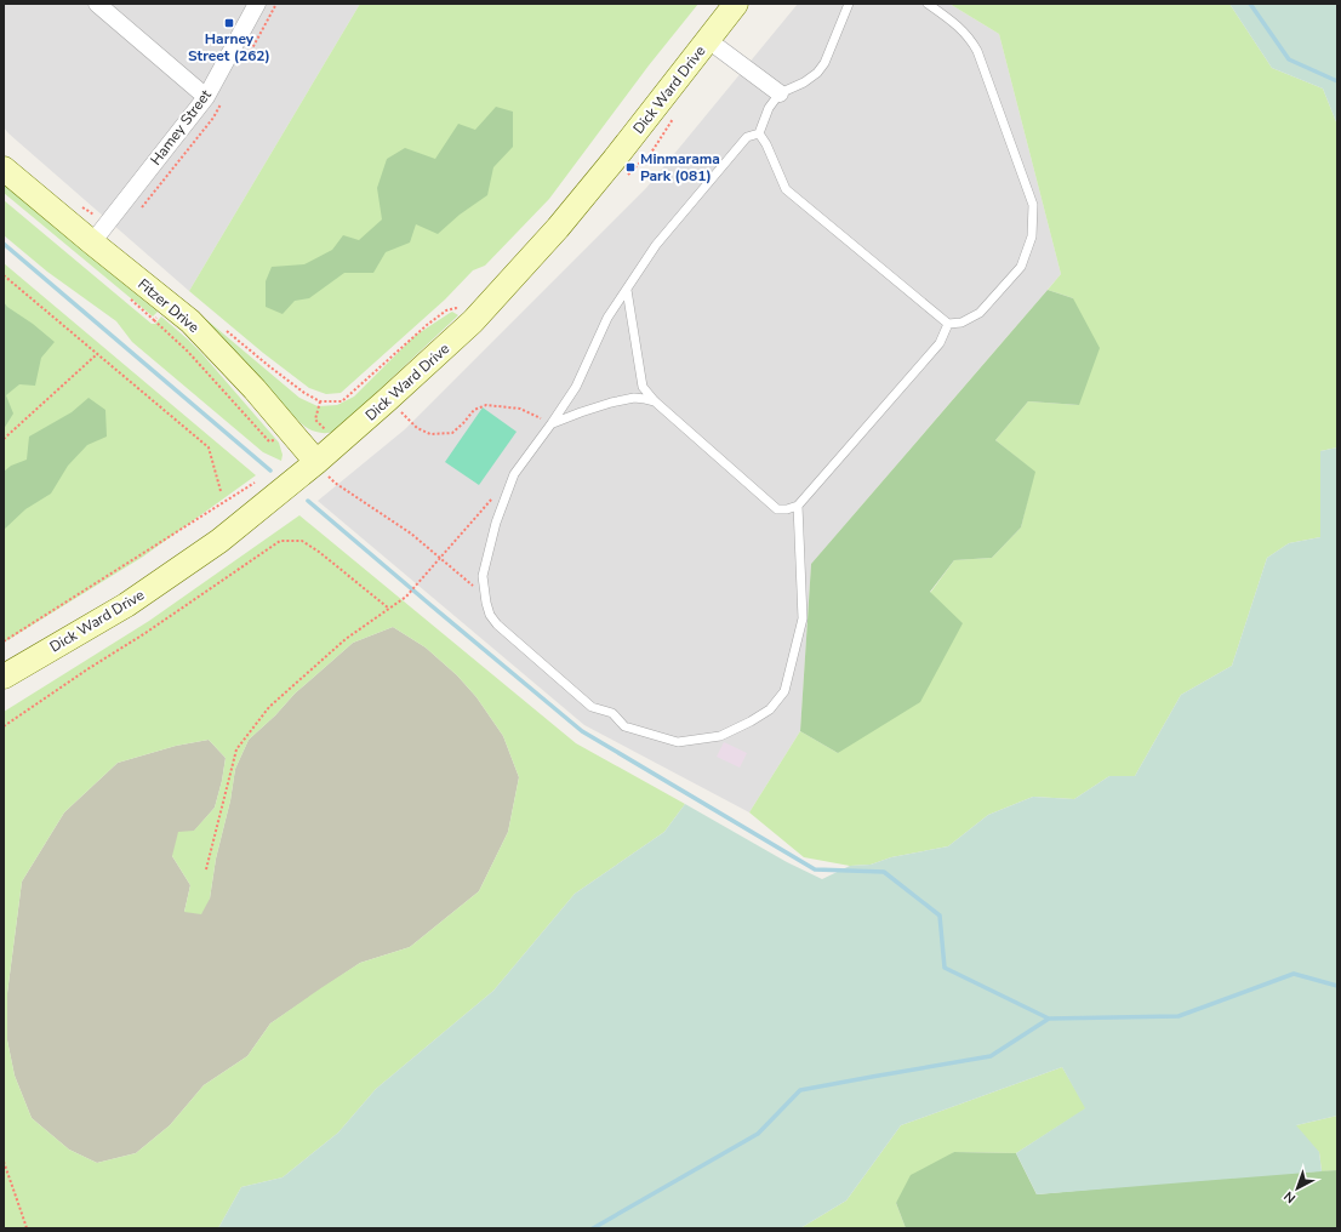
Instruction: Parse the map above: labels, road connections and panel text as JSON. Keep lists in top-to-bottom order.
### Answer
{
  "streets": {
    "street": ["Dick Ward Drive", "Hamey Street", "Fitzer Drive"]
  },
  "crossings": [
    ["Dick Ward Drive", "Fitzer Drive"],
    ["Hamey Street", "Fitzer Drive"]
  ],
  "places": {
    "transit": ["Harney Street (262)", "Minmarama Park (081)"]
  },
  "north": "bottom left"
}
